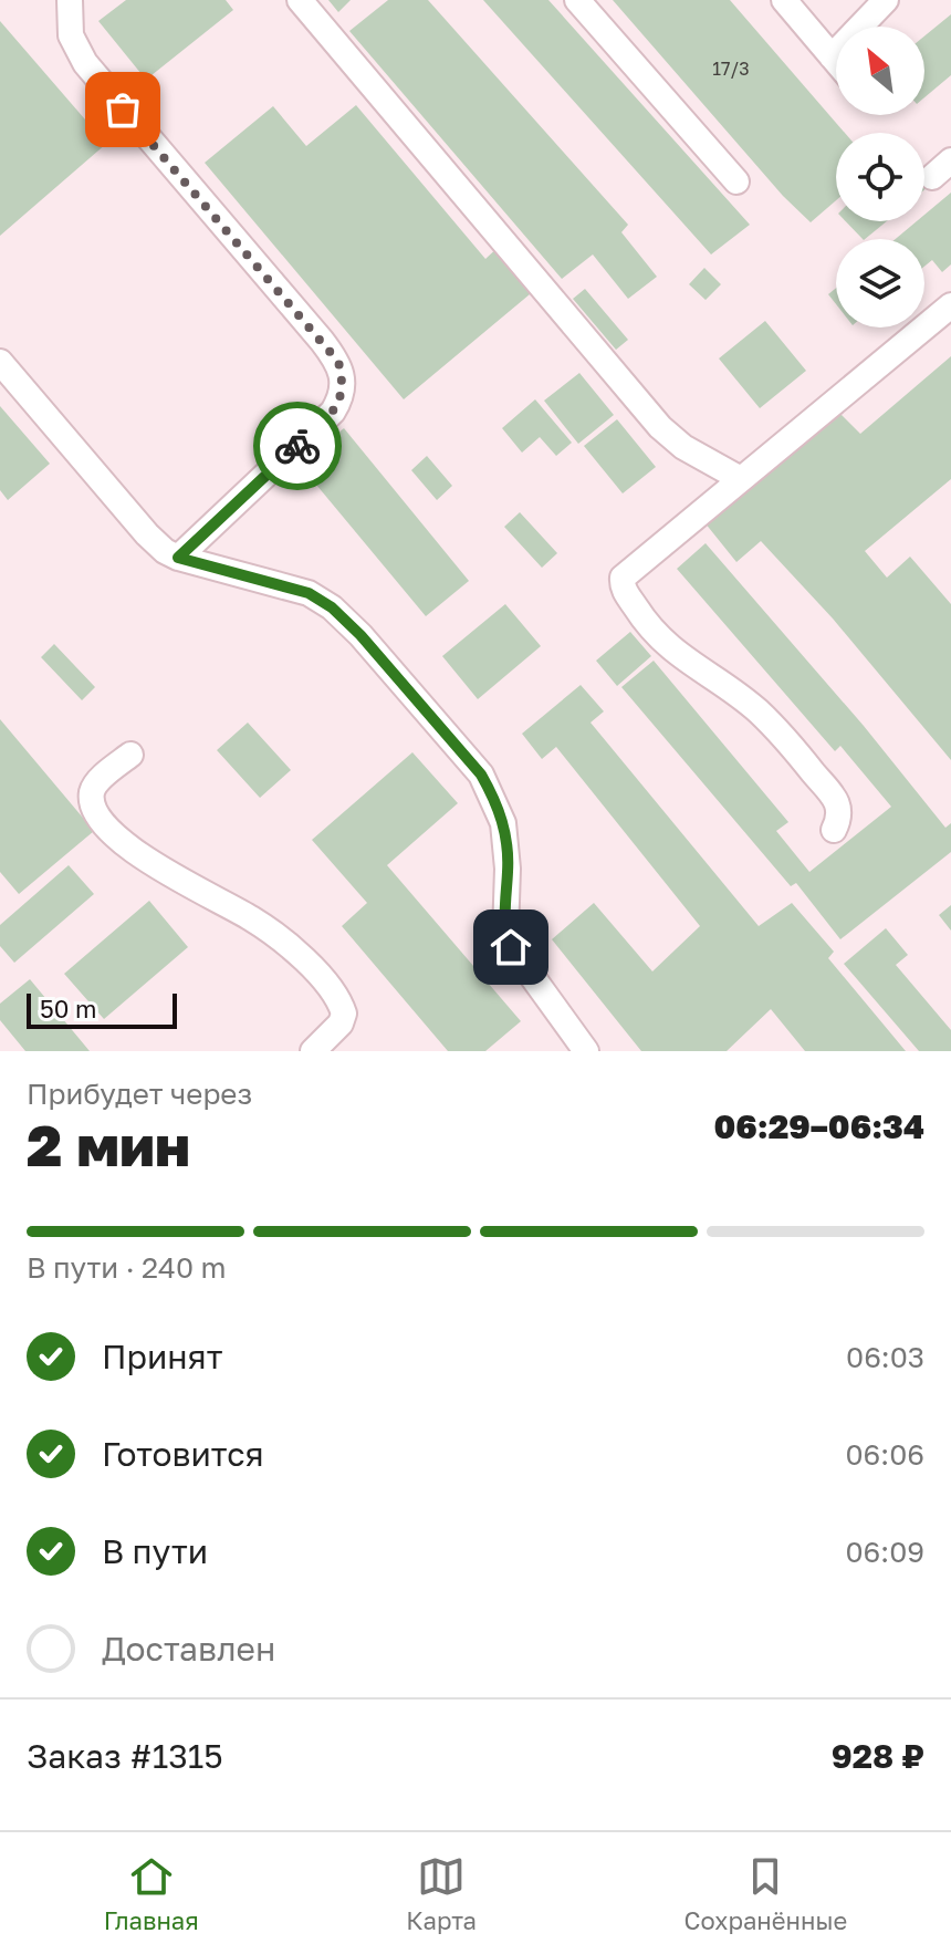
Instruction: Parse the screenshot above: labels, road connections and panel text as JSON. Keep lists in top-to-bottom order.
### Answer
{
  "house_numbers": ["17/3"],
  "scale_bar": "50 m",
  "north": "top left",
  "page": {
    "scale": "50 m",
    "heading": ["2 мин", "Прибудет через", "06:29–06:34"],
    "panel": ["Заказ #1315", "928 ₽"],
    "bar": "В пути · 240 m",
    "list": [
      ["Принят", "06:03"],
      ["Готовится", "06:06"],
      ["В пути", "06:09"],
      "Доставлен"
    ],
    "tabs": ["Главная", "Карта", "Сохранённые"]
  }
}
